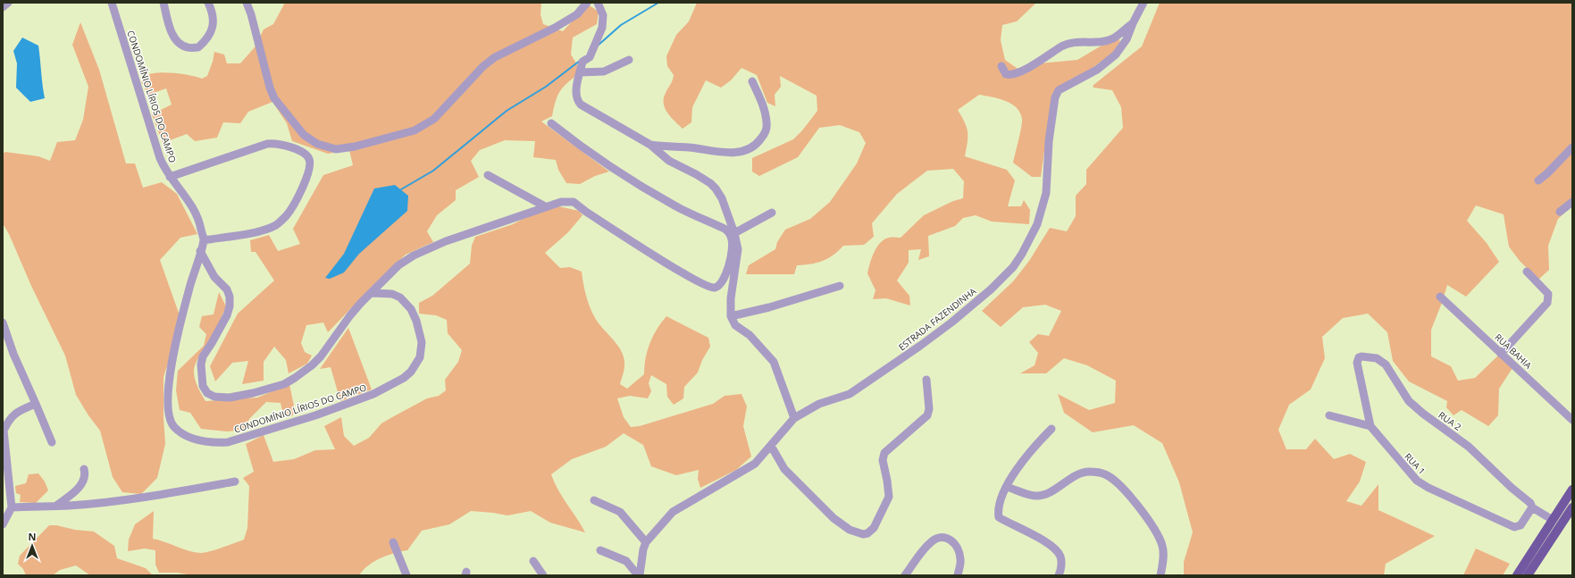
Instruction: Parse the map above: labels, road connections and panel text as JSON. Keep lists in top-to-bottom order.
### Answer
{
  "streets": {
    "street": [
      "CONDOMÍNIO LÍRIOS DO CAMPO",
      "ESTRADA FAZENDINHA",
      "RUA BAHIA",
      "RUA 2",
      "RUA 1"
    ]
  },
  "crossings": [
    ["RUA 2", "RUA 1"]
  ],
  "north": "top"
}
